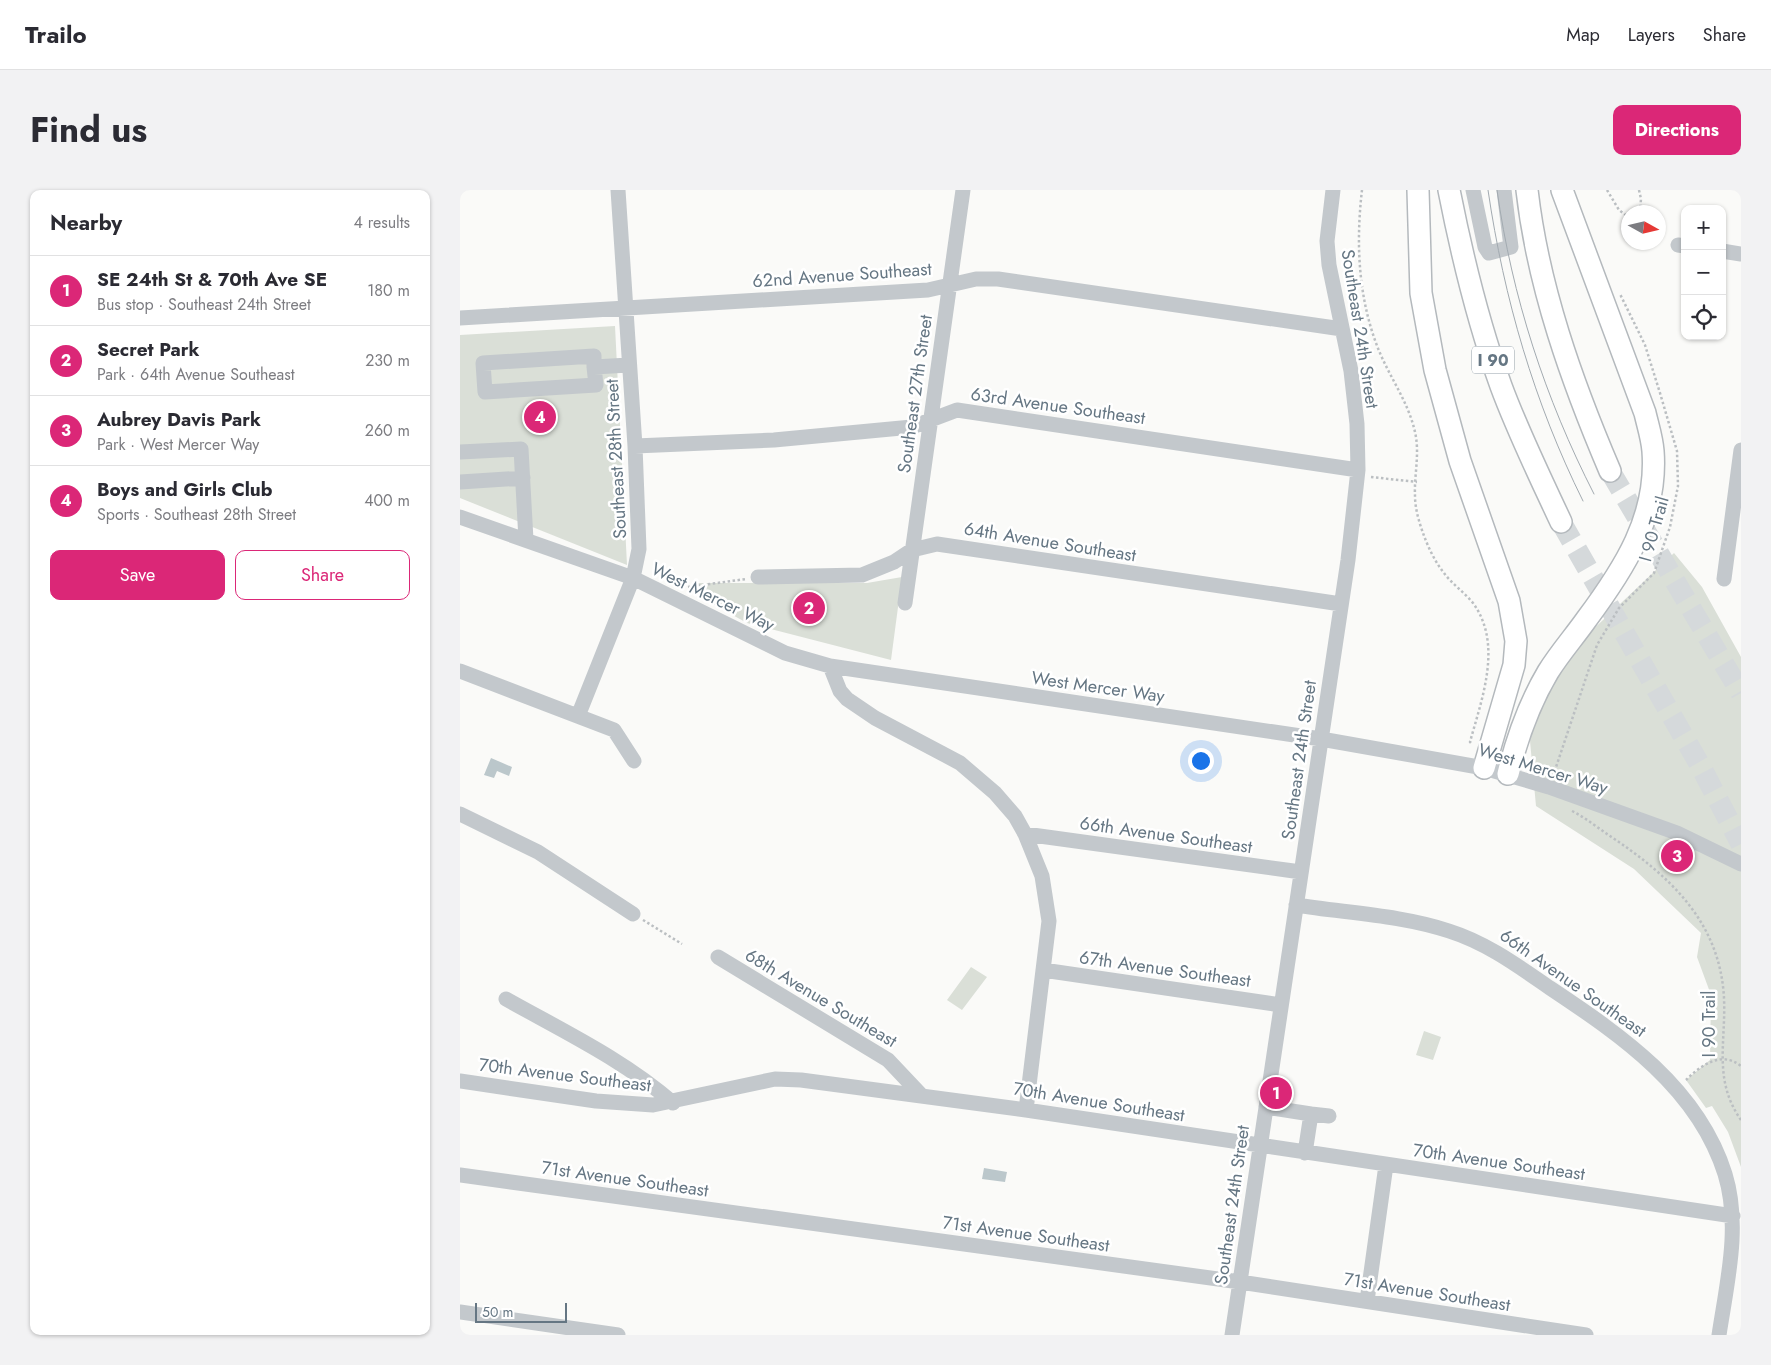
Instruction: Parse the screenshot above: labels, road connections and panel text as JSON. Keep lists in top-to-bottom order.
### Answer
{
  "streets": {
    "highway": ["I 90"],
    "street": [
      "62nd Avenue Southeast",
      "Southeast 24th Street",
      "Southeast 27th Street",
      "63rd Avenue Southeast",
      "Southeast 28th Street",
      "64th Avenue Southeast",
      "West Mercer Way",
      "66th Avenue Southeast",
      "67th Avenue Southeast",
      "68th Avenue Southeast",
      "70th Avenue Southeast",
      "71st Avenue Southeast"
    ],
    "path": ["I 90 Trail"]
  },
  "crossings": [
    ["62nd Avenue Southeast", "Southeast 24th Street"],
    ["62nd Avenue Southeast", "Southeast 27th Street"],
    ["62nd Avenue Southeast", "Southeast 28th Street"],
    ["Southeast 24th Street", "63rd Avenue Southeast"],
    ["Southeast 24th Street", "64th Avenue Southeast"],
    ["Southeast 24th Street", "West Mercer Way"],
    ["Southeast 24th Street", "66th Avenue Southeast"],
    ["Southeast 24th Street", "67th Avenue Southeast"],
    ["Southeast 24th Street", "70th Avenue Southeast"],
    ["Southeast 24th Street", "71st Avenue Southeast"],
    ["Southeast 27th Street", "63rd Avenue Southeast"],
    ["Southeast 27th Street", "64th Avenue Southeast"],
    ["63rd Avenue Southeast", "Southeast 28th Street"],
    ["Southeast 28th Street", "West Mercer Way"],
    ["66th Avenue Southeast", "70th Avenue Southeast"],
    ["68th Avenue Southeast", "70th Avenue Southeast"]
  ],
  "scale_bar": "50 m",
  "north": "right",
  "page": {
    "header": "Trailo",
    "nav": ["Map", "Layers", "Share"],
    "title": "Find us",
    "buttons": [
      "Directions",
      ["Save", "Share"]
    ],
    "heading": ["Nearby", "4 results"],
    "map_buttons": ["+", "−"],
    "list": [
      {
        "mark": "1",
        "name": "SE 24th St & 70th Ave SE",
        "note": "Bus stop · Southeast 24th Street",
        "value": "180 m"
      },
      {
        "mark": "2",
        "name": "Secret Park",
        "note": "Park · 64th Avenue Southeast",
        "value": "230 m"
      },
      {
        "mark": "3",
        "name": "Aubrey Davis Park",
        "note": "Park · West Mercer Way",
        "value": "260 m"
      },
      {
        "mark": "4",
        "name": "Boys and Girls Club",
        "note": "Sports · Southeast 28th Street",
        "value": "400 m"
      }
    ],
    "pins": [
      "4",
      "2",
      "3",
      "1"
    ],
    "scale": "50 m"
  }
}
